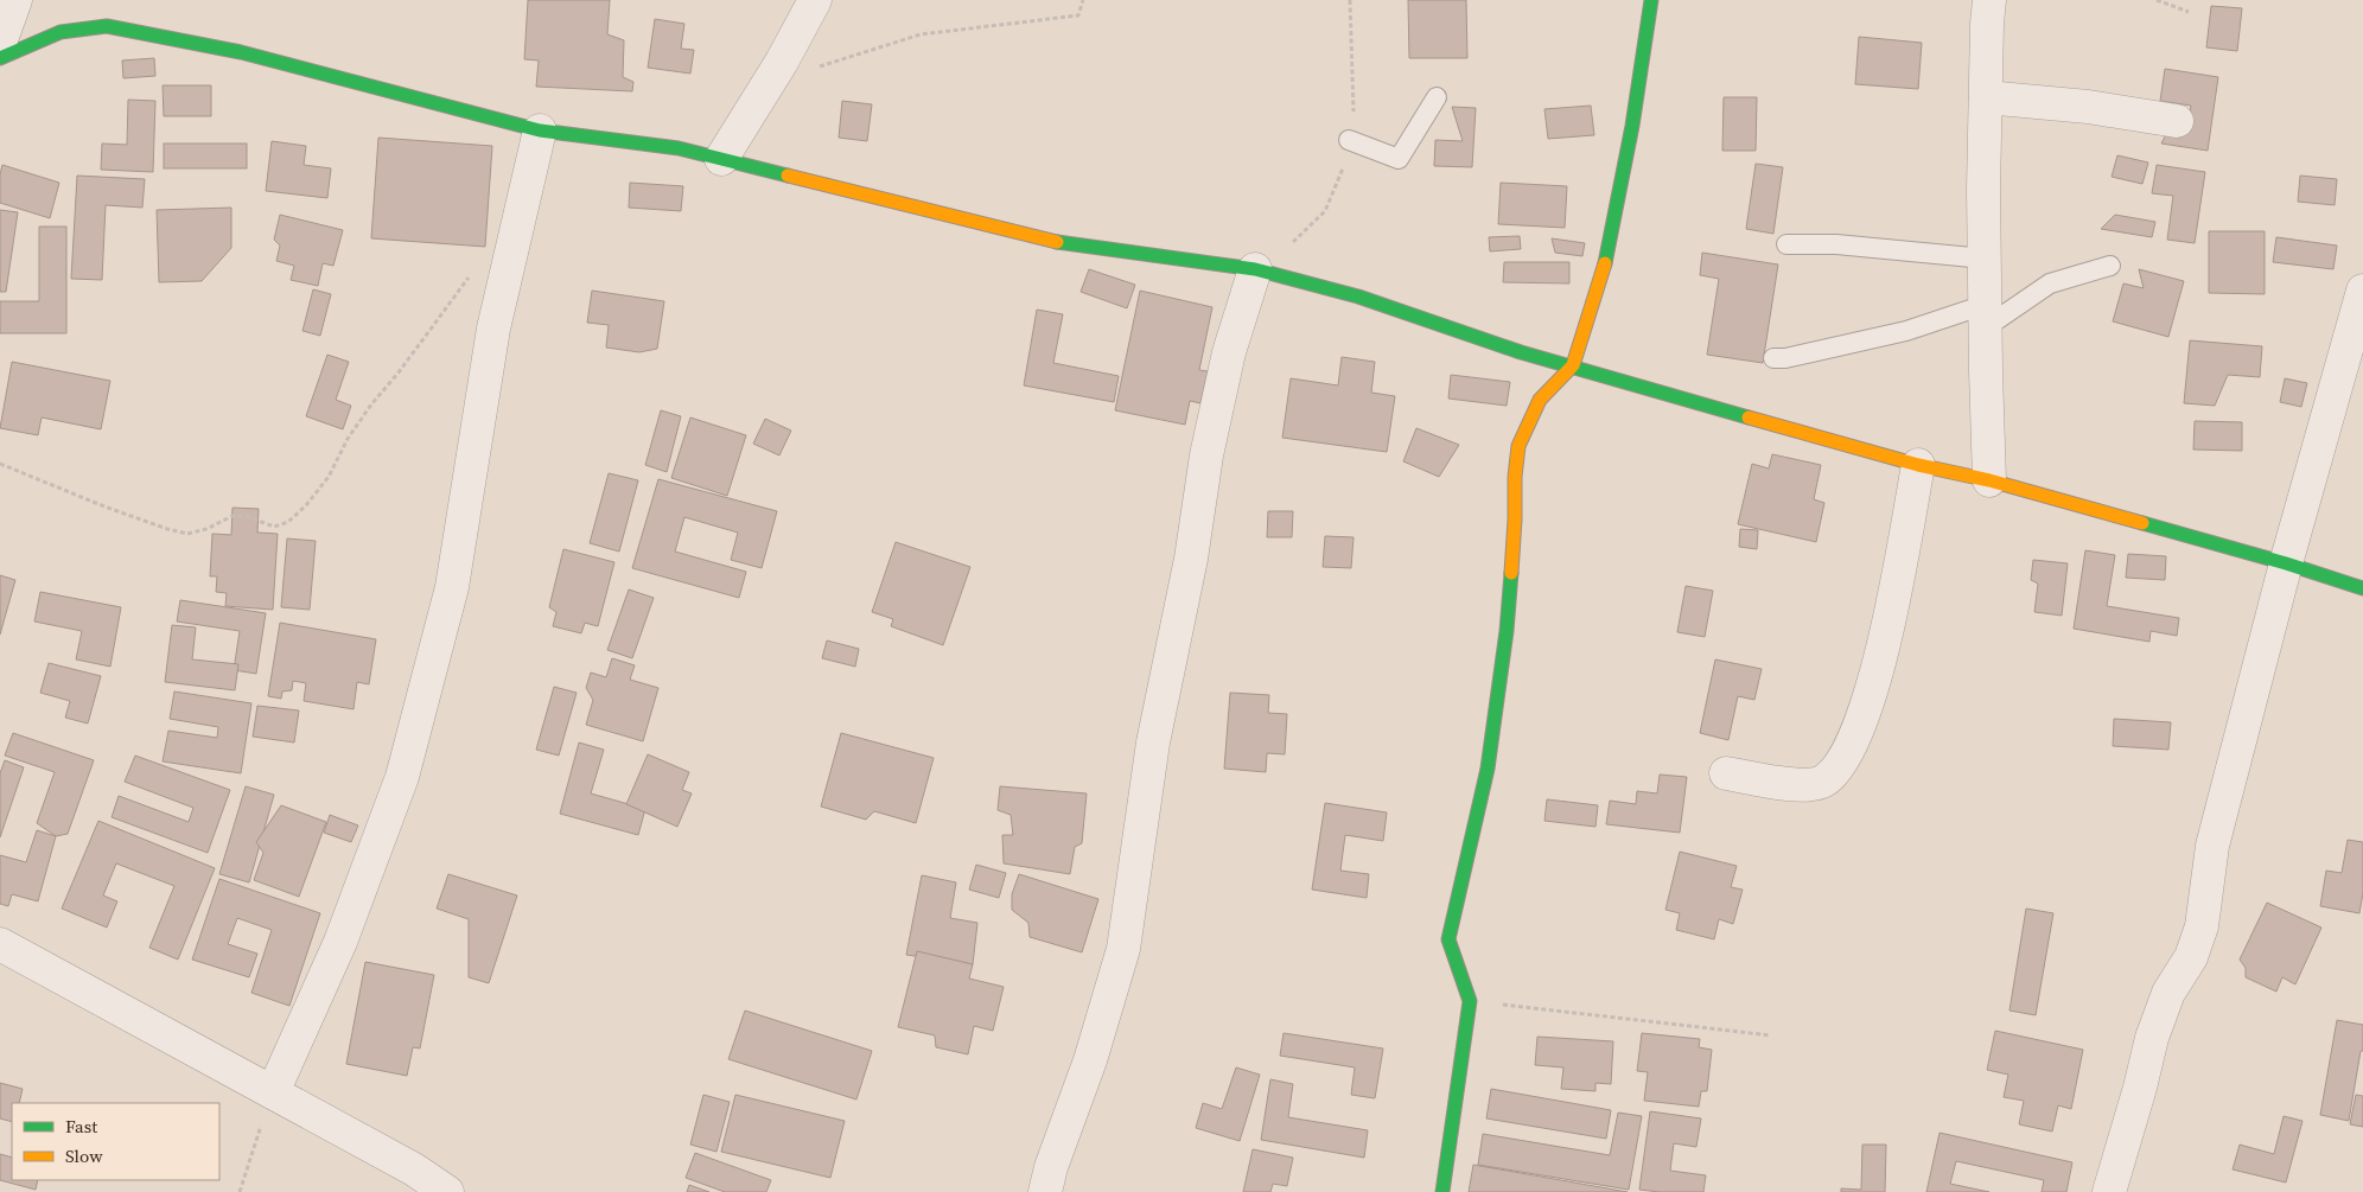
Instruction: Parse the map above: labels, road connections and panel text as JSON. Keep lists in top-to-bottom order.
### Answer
{
  "legend": ["Fast", "Slow"]
}
